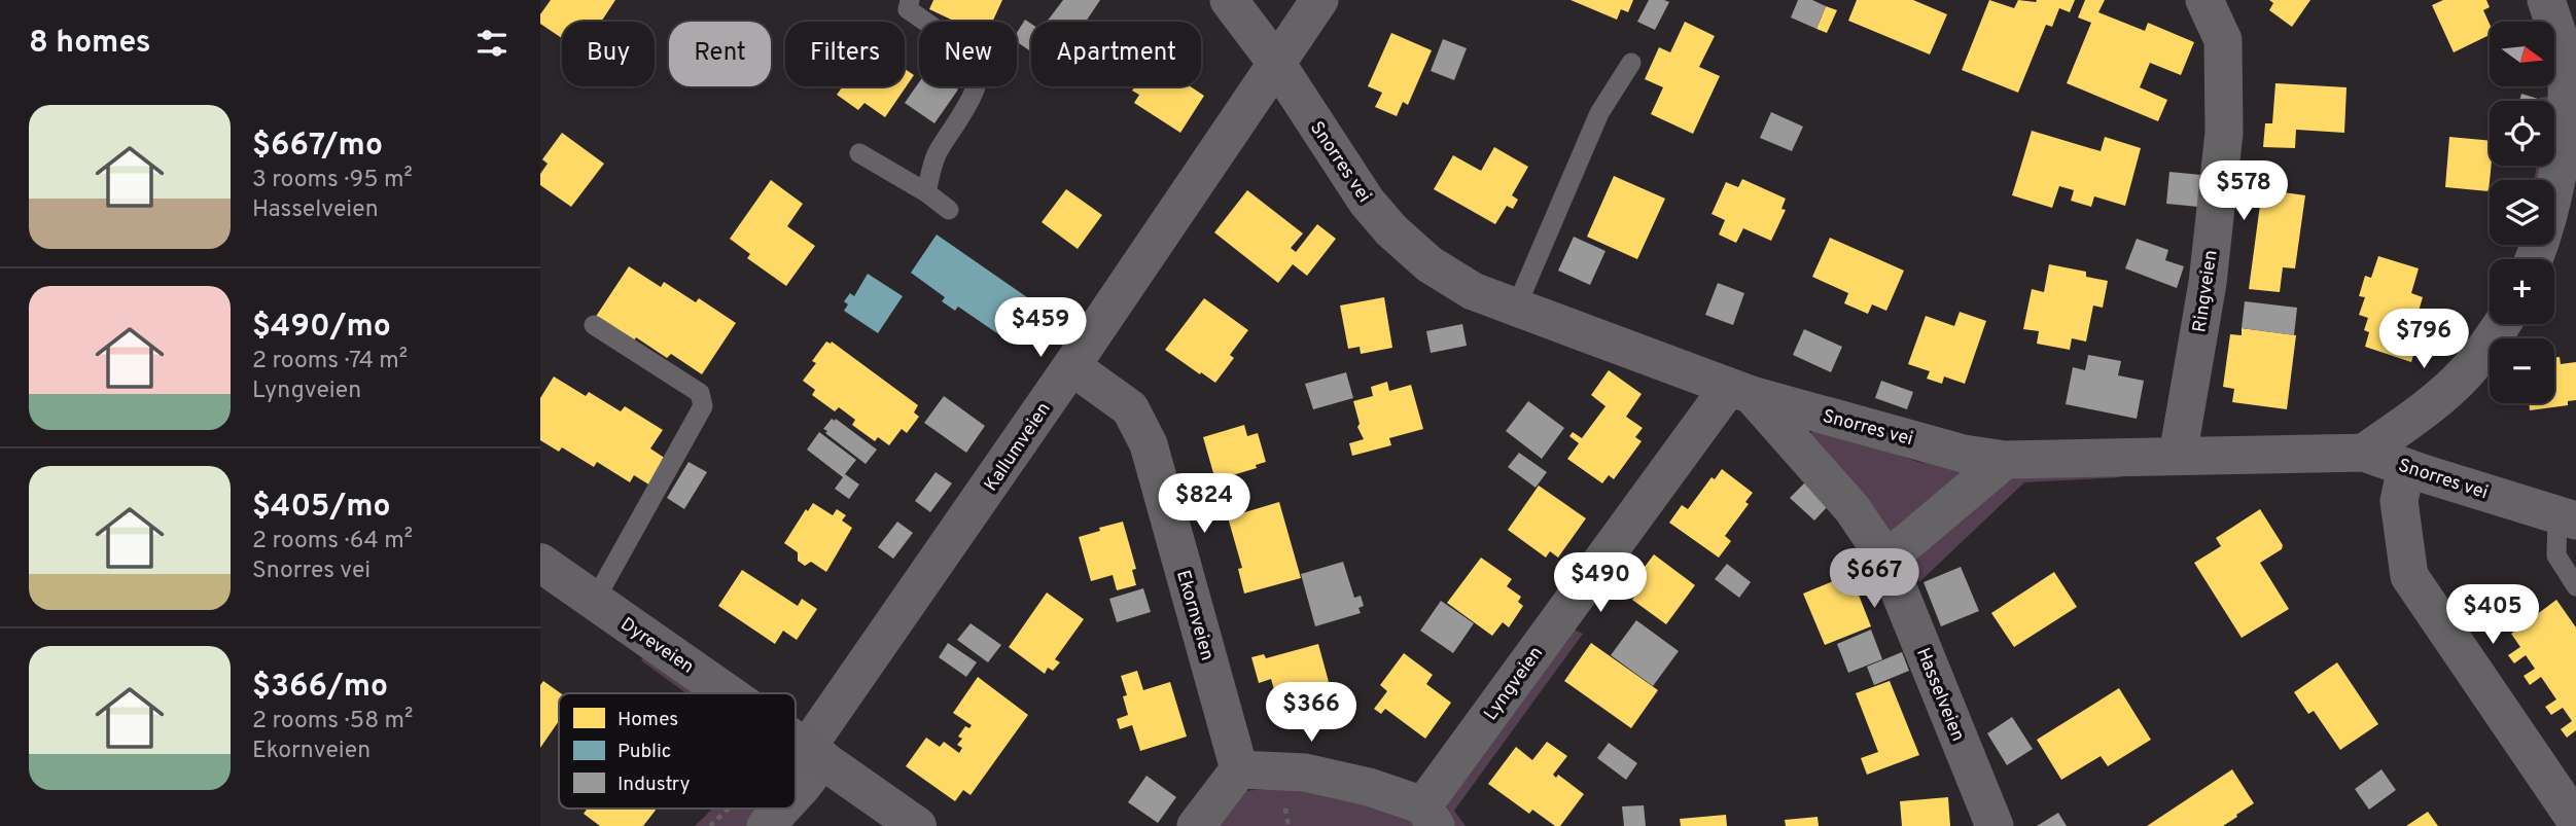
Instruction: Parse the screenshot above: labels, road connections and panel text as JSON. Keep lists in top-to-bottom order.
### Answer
{
  "streets": {
    "main road": ["Dyreveien"],
    "street": [
      "Snorres vei",
      "Ringveien",
      "Kallumveien",
      "Ekornveien",
      "Lyngveien",
      "Hasselveien"
    ]
  },
  "crossings": [
    ["Snorres vei", "Ringveien"],
    ["Snorres vei", "Kallumveien"],
    ["Snorres vei", "Lyngveien"],
    ["Snorres vei", "Hasselveien"],
    ["Kallumveien", "Ekornveien"],
    ["Kallumveien", "Dyreveien"],
    ["Lyngveien", "Hasselveien"]
  ],
  "legend": ["Homes", "Public", "Industry"],
  "north": "right",
  "page": {
    "heading": "8 homes",
    "map_buttons": ["+", "−"],
    "chip": [
      "Buy",
      "Rent",
      "Filters",
      "New",
      "Apartment"
    ],
    "list": [
      {
        "name": "$667/mo",
        "note": "3 rooms · 95 m² · Hasselveien"
      },
      {
        "name": "$490/mo",
        "note": "2 rooms · 74 m² · Lyngveien"
      },
      {
        "name": "$405/mo",
        "note": "2 rooms · 64 m² · Snorres vei"
      },
      {
        "name": "$366/mo",
        "note": "2 rooms · 58 m² · Ekornveien"
      }
    ],
    "price": [
      "$578",
      "$459",
      "$796",
      "$824",
      "$667",
      "$490",
      "$405",
      "$366"
    ]
  }
}
